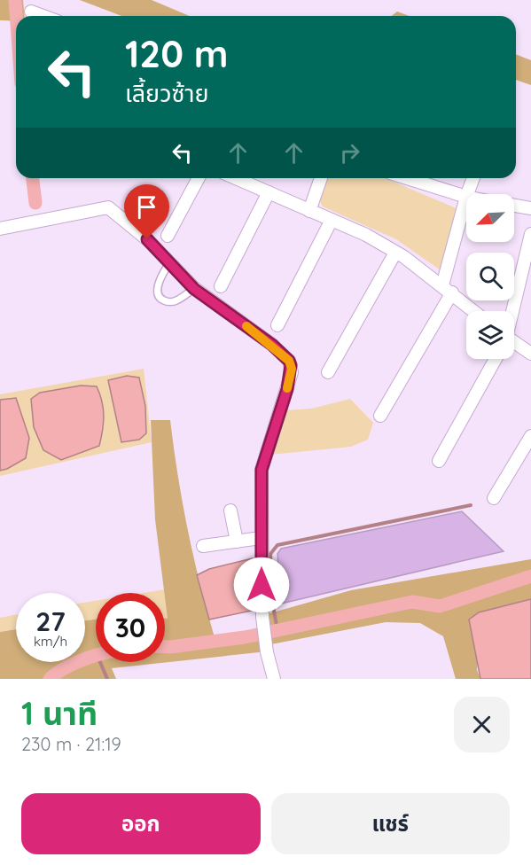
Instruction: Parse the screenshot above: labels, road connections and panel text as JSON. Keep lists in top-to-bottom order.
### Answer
{
  "north": "bottom left",
  "page": {
    "turn": ["120 m", "เลี้ยวซ้าย"],
    "speed": "27 km/h",
    "limit": "30",
    "heading": ["1 นาที", "230 m · 21:19"],
    "buttons": ["ออก", "แชร์"]
  }
}
